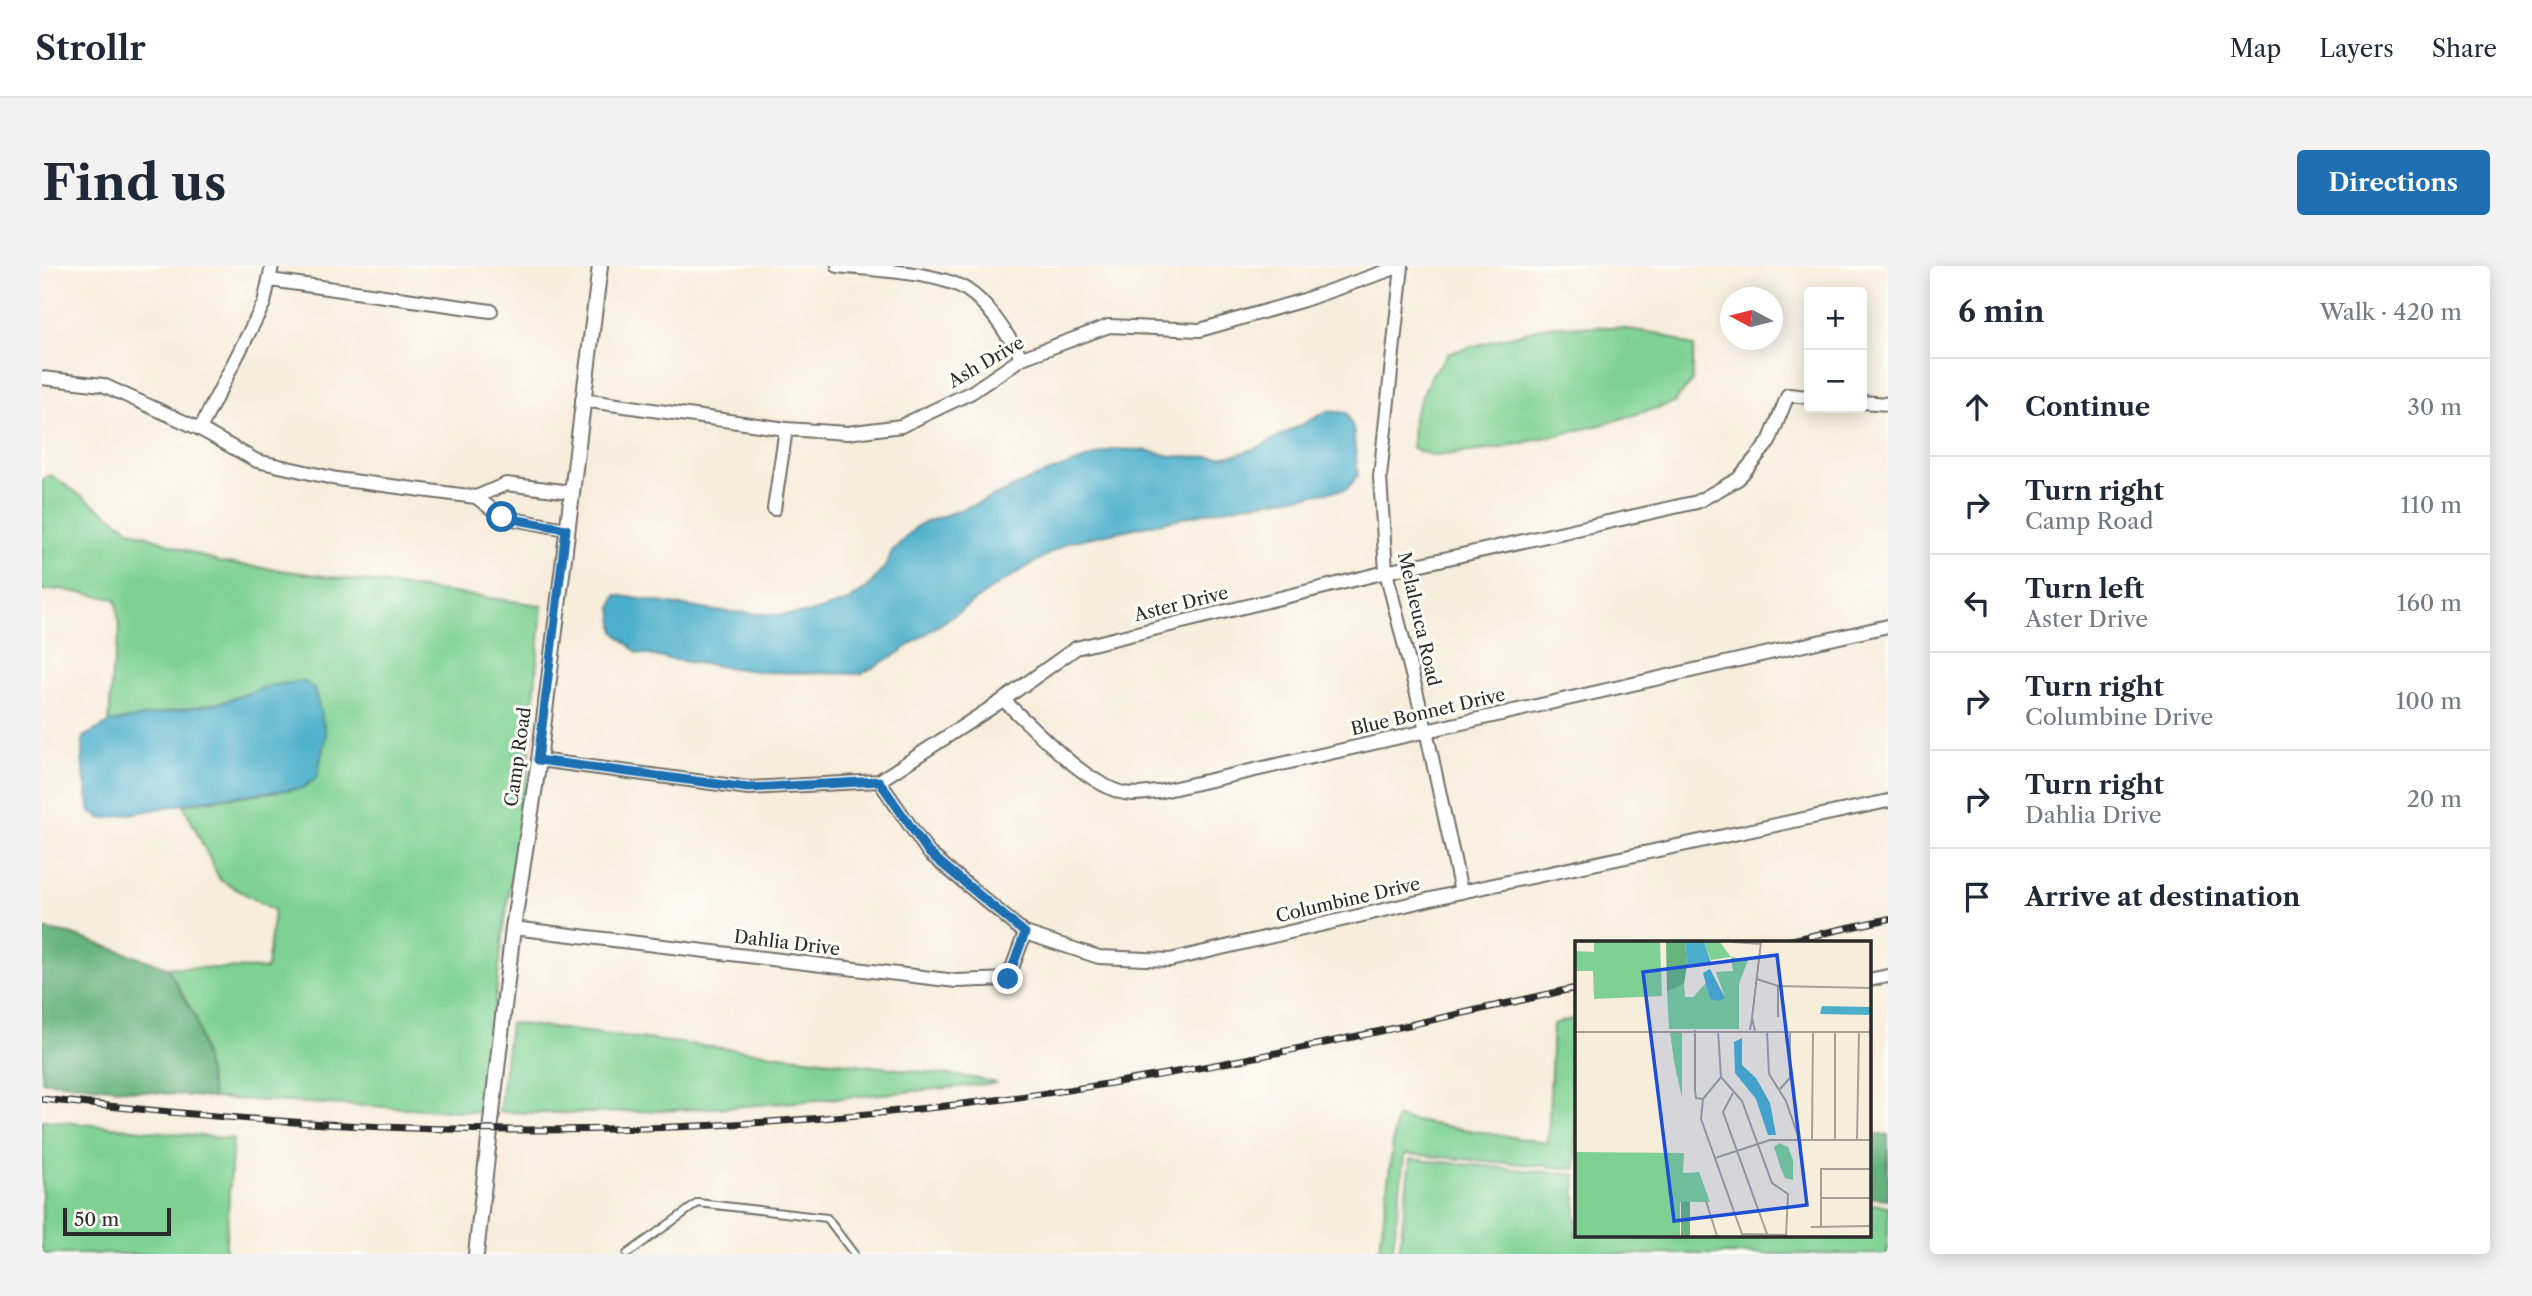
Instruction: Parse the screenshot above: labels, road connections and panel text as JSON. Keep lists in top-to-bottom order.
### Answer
{
  "streets": {
    "street": [
      "Ash Drive",
      "Aster Drive",
      "Melaleuca Road",
      "Blue Bonnet Drive",
      "Camp Road",
      "Columbine Drive",
      "Dahlia Drive"
    ]
  },
  "crossings": [
    ["Ash Drive", "Melaleuca Road"],
    ["Ash Drive", "Camp Road"],
    ["Aster Drive", "Melaleuca Road"],
    ["Aster Drive", "Blue Bonnet Drive"],
    ["Aster Drive", "Columbine Drive"],
    ["Melaleuca Road", "Blue Bonnet Drive"],
    ["Melaleuca Road", "Columbine Drive"],
    ["Camp Road", "Dahlia Drive"],
    ["Columbine Drive", "Dahlia Drive"]
  ],
  "scale_bar": "50 m",
  "north": "left",
  "page": {
    "header": "Strollr",
    "nav": ["Map", "Layers", "Share"],
    "buttons": "Directions",
    "title": "Find us",
    "heading": ["6 min", "Walk · 420 m"],
    "map_buttons": ["+", "−"],
    "list": [
      ["Continue", "30 m"],
      ["Turn right", "Camp Road", "110 m"],
      ["Turn left", "Aster Drive", "160 m"],
      ["Turn right", "Columbine Drive", "100 m"],
      ["Turn right", "Dahlia Drive", "20 m"],
      "Arrive at destination"
    ],
    "scale": "50 m"
  }
}
